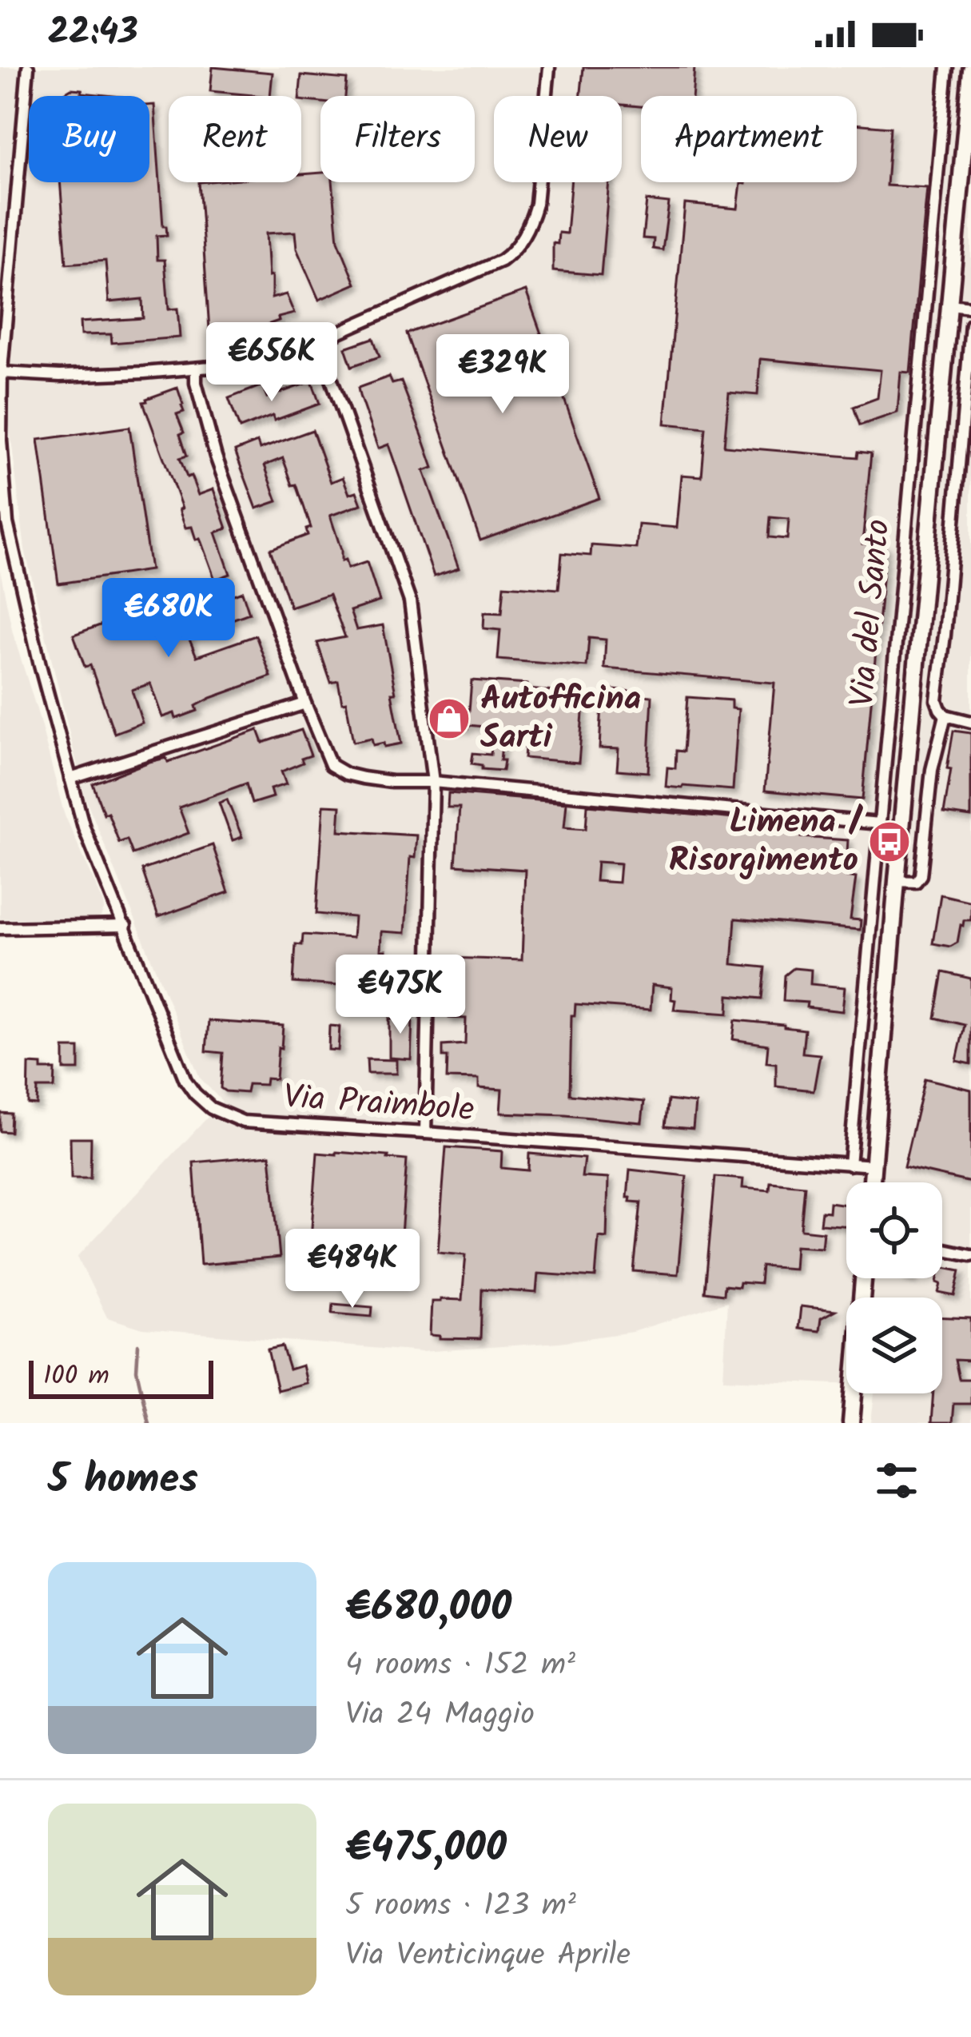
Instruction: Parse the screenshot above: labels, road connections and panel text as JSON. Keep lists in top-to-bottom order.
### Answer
{
  "streets": {
    "street": ["Via del Santo", "Via Praimbole"]
  },
  "crossings": [
    ["Via del Santo", "Via Praimbole"]
  ],
  "places": {
    "shop": ["Autofficina Sarti"],
    "bus stop": ["Limena / Risorgimento"]
  },
  "scale_bar": "100 m",
  "page": {
    "status": "22:43",
    "chip": [
      "Buy",
      "Rent",
      "Filters",
      "New",
      "Apartment"
    ],
    "price": [
      "€656K",
      "€329K",
      "€680K",
      "€475K",
      "€484K"
    ],
    "scale": "100 m",
    "heading": "5 homes",
    "list": [
      {
        "name": "€680,000",
        "note": "4 rooms · 152 m² · Via 24 Maggio"
      },
      {
        "name": "€475,000",
        "note": "5 rooms · 123 m² · Via Venticinque Aprile"
      }
    ]
  }
}
